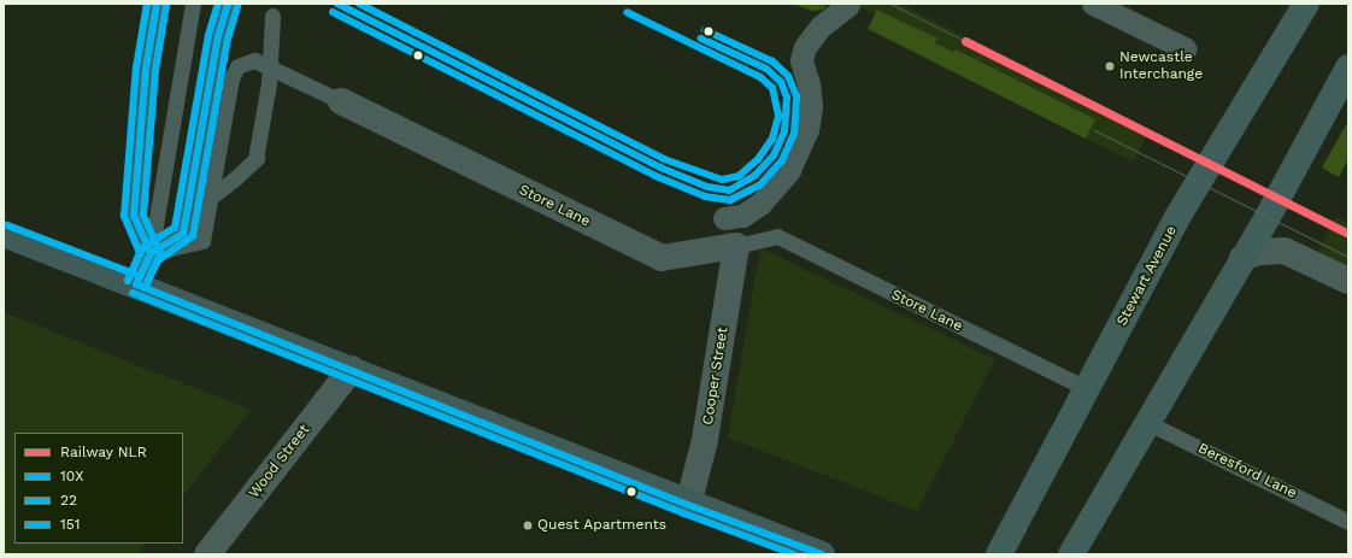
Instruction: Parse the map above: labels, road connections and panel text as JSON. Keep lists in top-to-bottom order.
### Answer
{
  "streets": {
    "highway": ["Stewart Avenue"],
    "street": ["Store Lane", "Cooper Street", "Wood Street"],
    "lane": ["Beresford Lane"]
  },
  "crossings": [
    ["Store Lane", "Stewart Avenue"],
    ["Store Lane", "Cooper Street"]
  ],
  "places": ["Newcastle Interchange", "Quest Apartments"],
  "lines": [
    "transit line 10X",
    "transit line 151",
    "transit line 22",
    "rail line NLR"
  ],
  "legend": [
    "Railway NLR",
    "10X",
    "22",
    "151"
  ]
}
